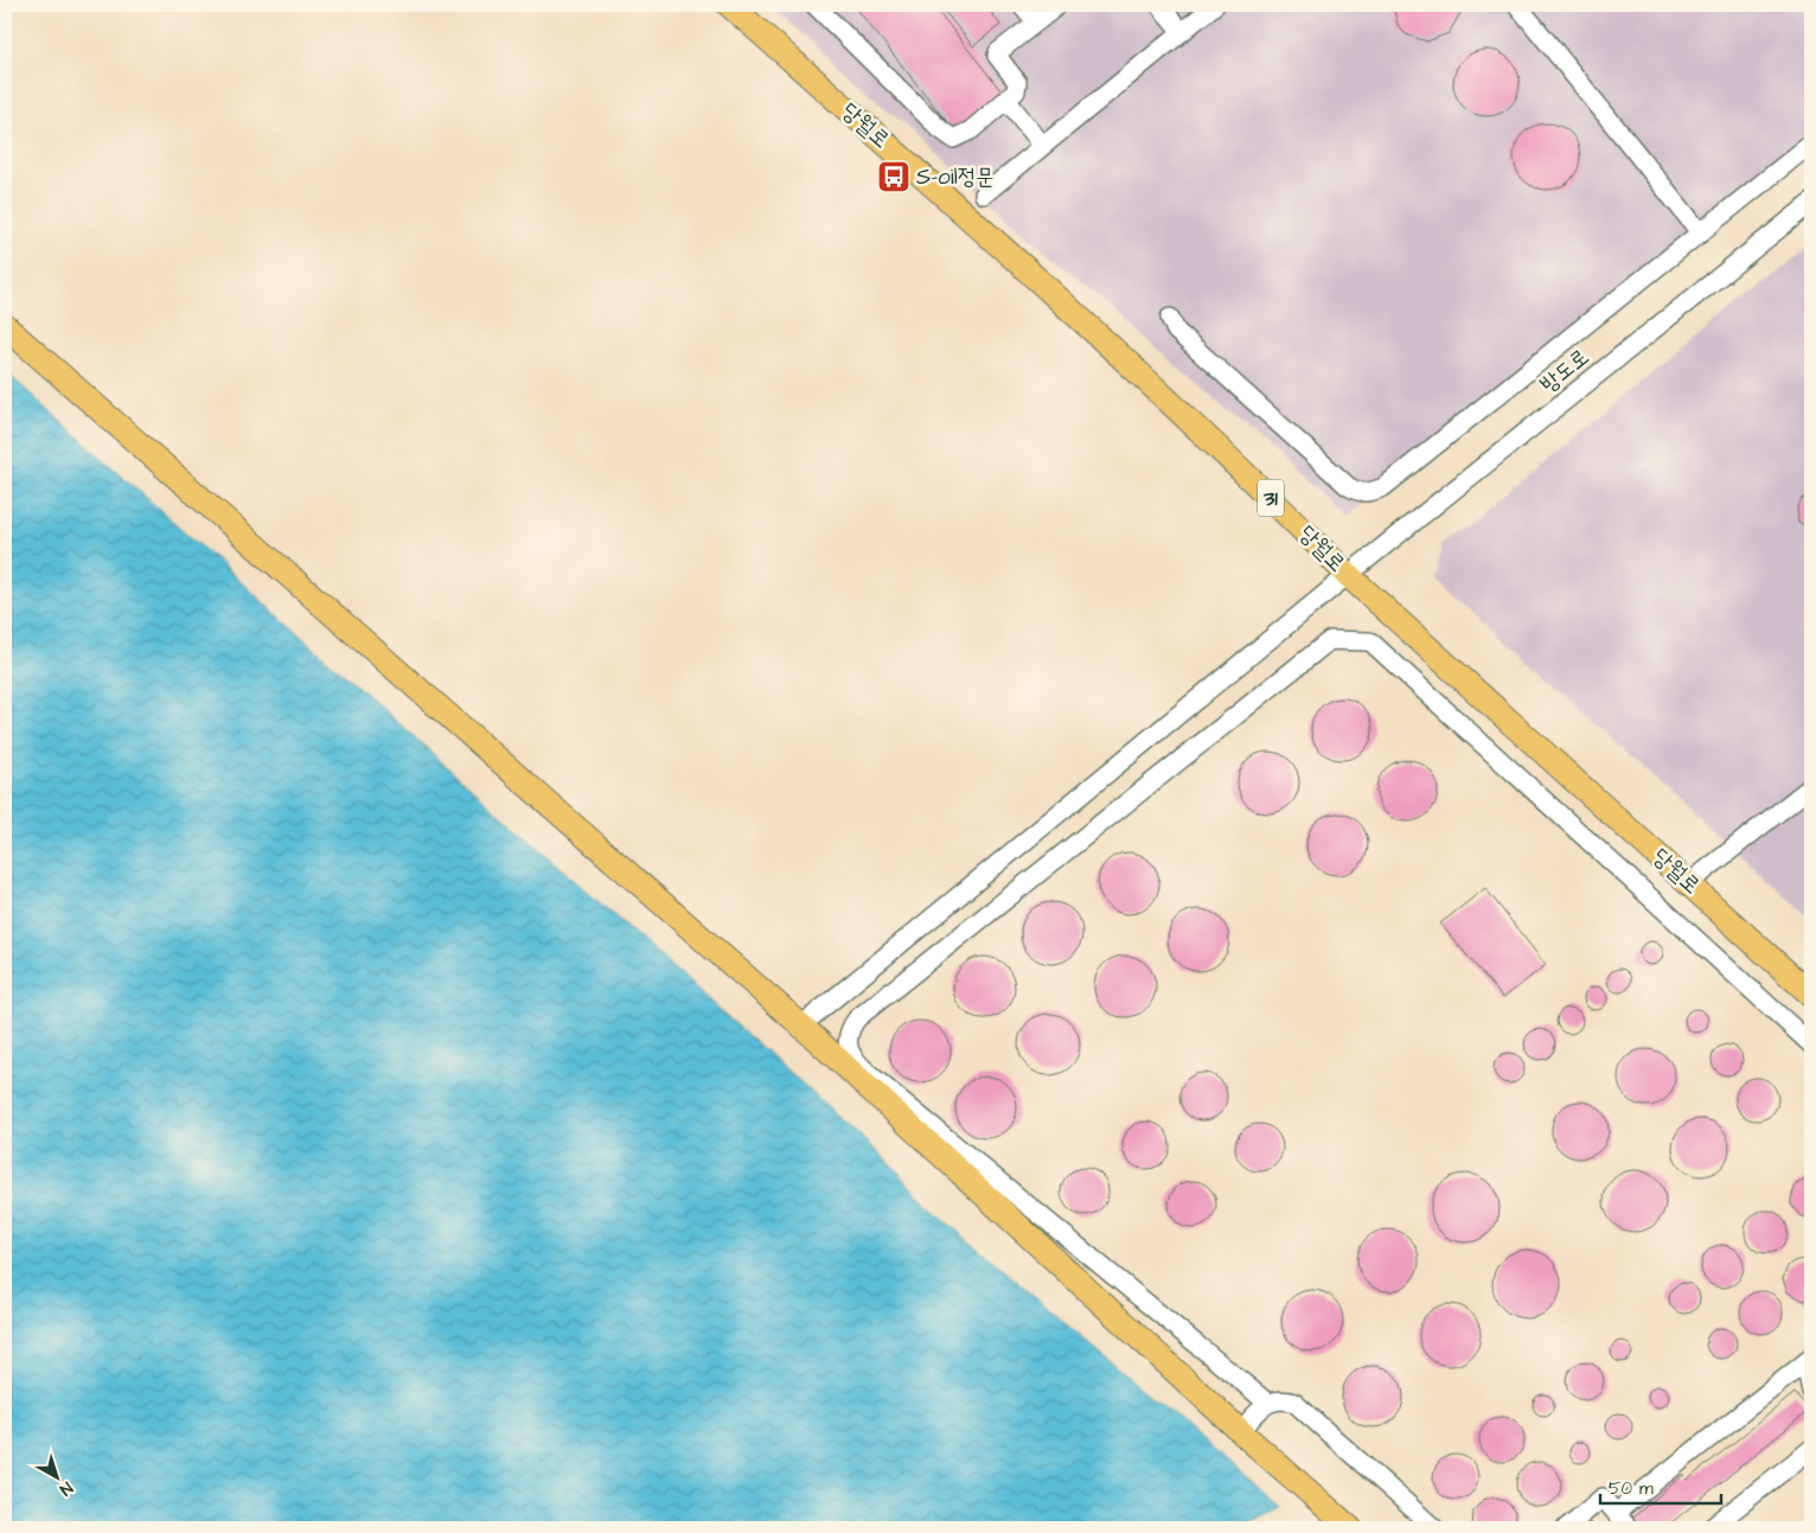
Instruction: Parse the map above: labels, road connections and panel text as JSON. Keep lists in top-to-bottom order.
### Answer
{
  "streets": {
    "main road": ["당월로", "31"],
    "street": ["방도로"]
  },
  "crossings": [
    ["당월로", "방도로"]
  ],
  "places": {
    "bus stop": ["S-oil정문"]
  },
  "scale_bar": "50 m",
  "north": "bottom right"
}
